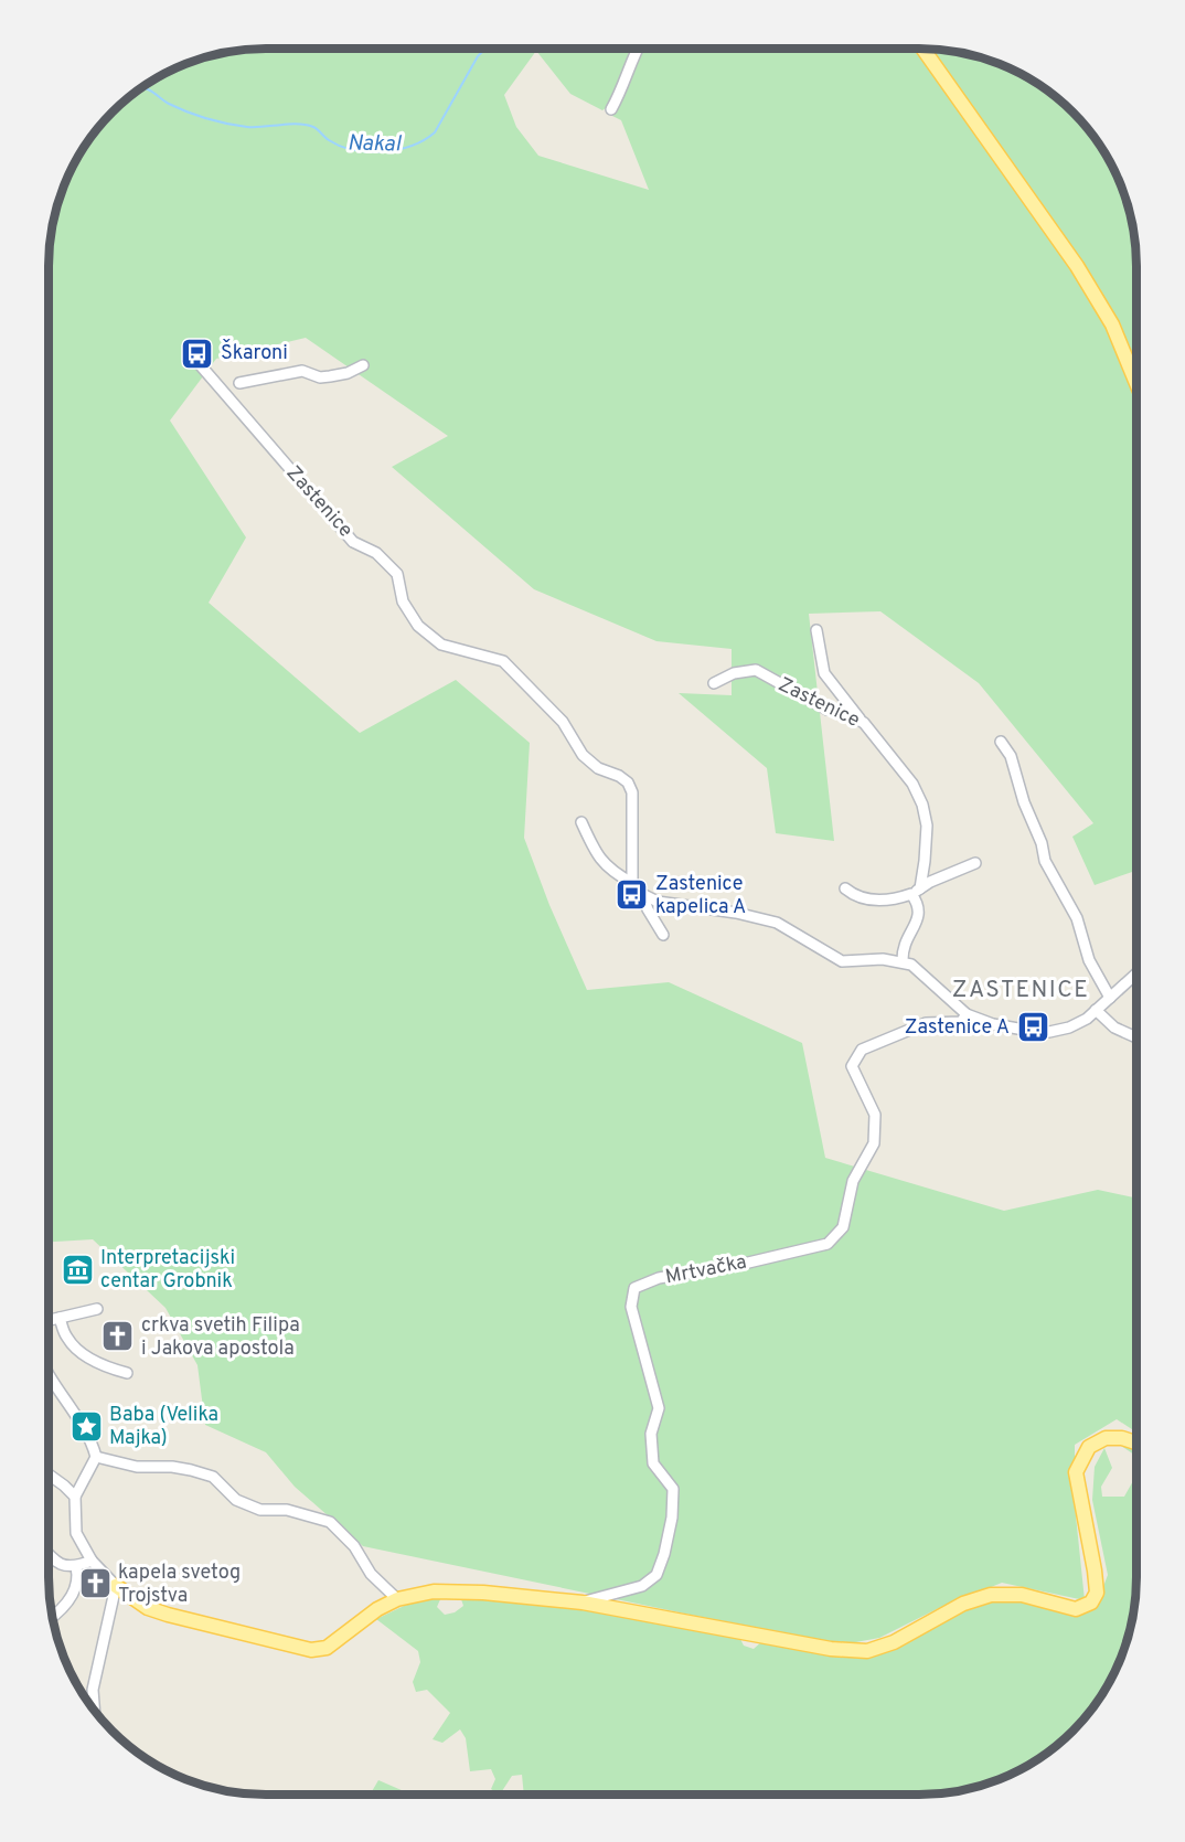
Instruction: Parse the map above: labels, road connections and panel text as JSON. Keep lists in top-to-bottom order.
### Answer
{
  "streets": {
    "street": ["Zastenice", "Mrtvačka"]
  },
  "districts": ["ZASTENICE"],
  "water": ["Nakal"],
  "places": {
    "bus stop": ["Škaroni", "Zastenice kapelica A", "Zastenice A"],
    "museum": ["Interpretacijski centar Grobnik"],
    "church": ["crkva svetih Filipa i Jakova apostola", "kapela svetog Trojstva"],
    "place": ["Baba (Velika Majka)"]
  }
}
